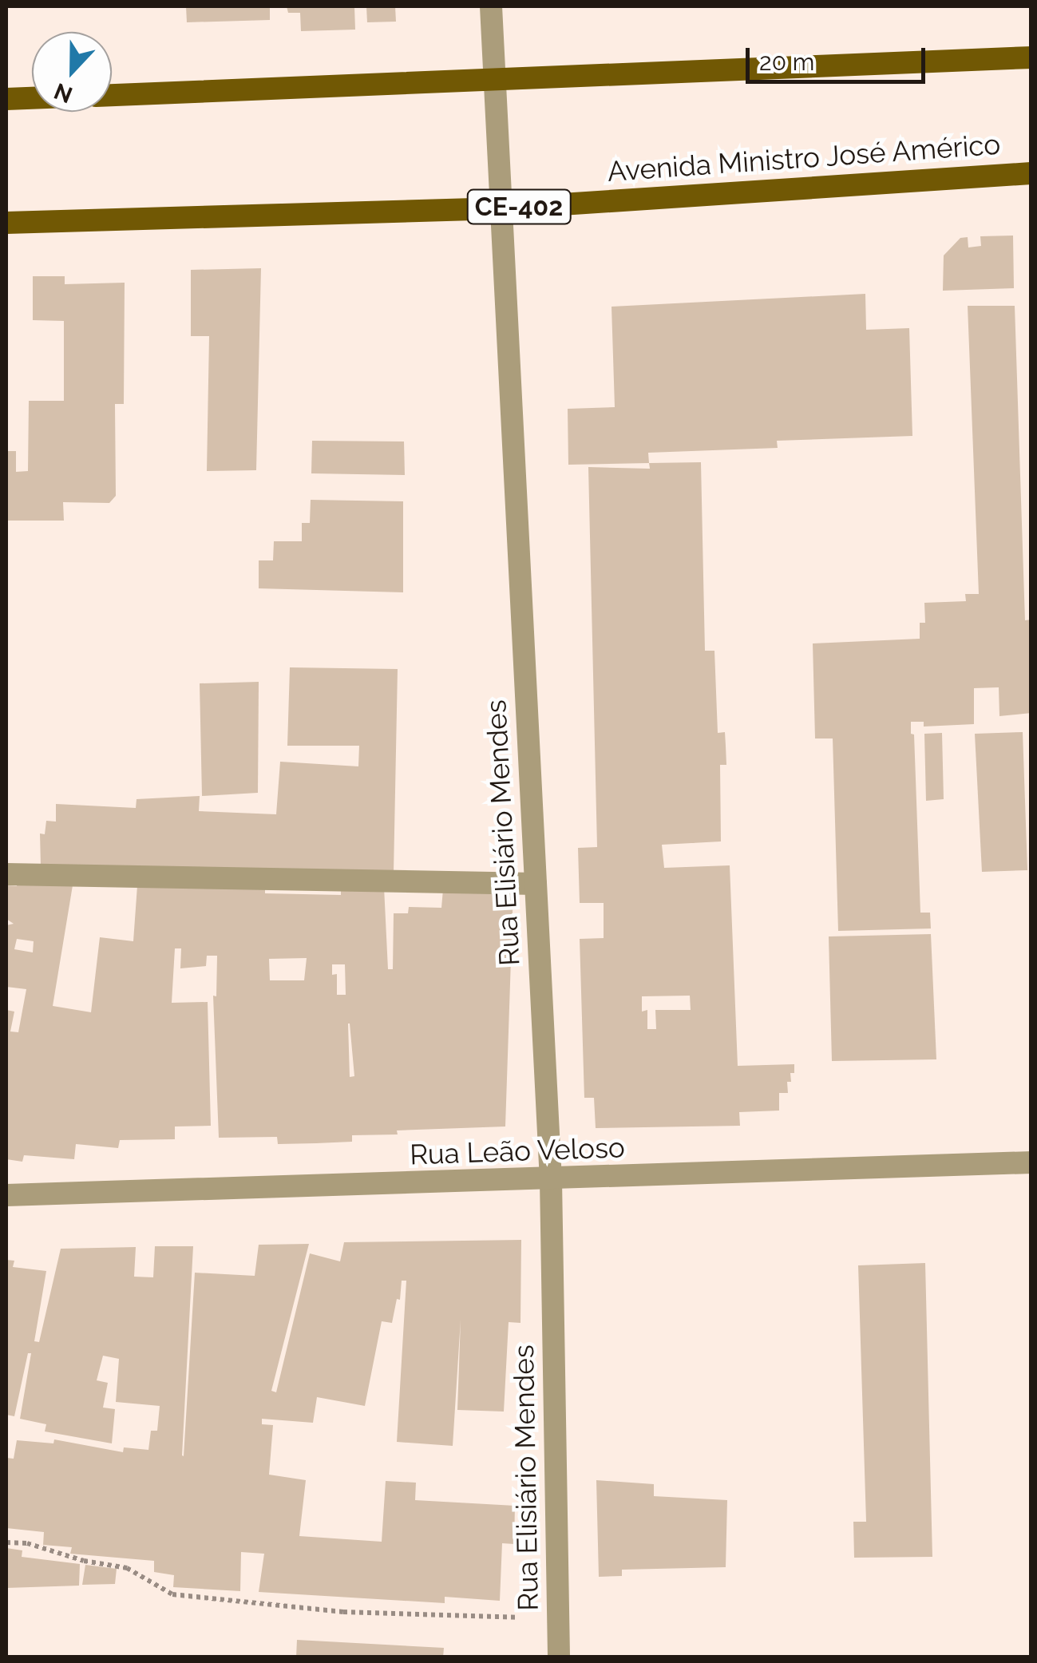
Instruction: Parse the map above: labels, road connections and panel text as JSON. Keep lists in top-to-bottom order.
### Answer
{
  "streets": {
    "main road": ["Avenida Ministro José Américo", "CE-402"],
    "street": ["Rua Elisiário Mendes", "Rua Leão Veloso"]
  },
  "crossings": [
    ["Avenida Ministro José Américo", "Rua Elisiário Mendes"],
    ["Rua Elisiário Mendes", "Rua Leão Veloso"]
  ],
  "scale_bar": "20 m",
  "north": "bottom"
}
